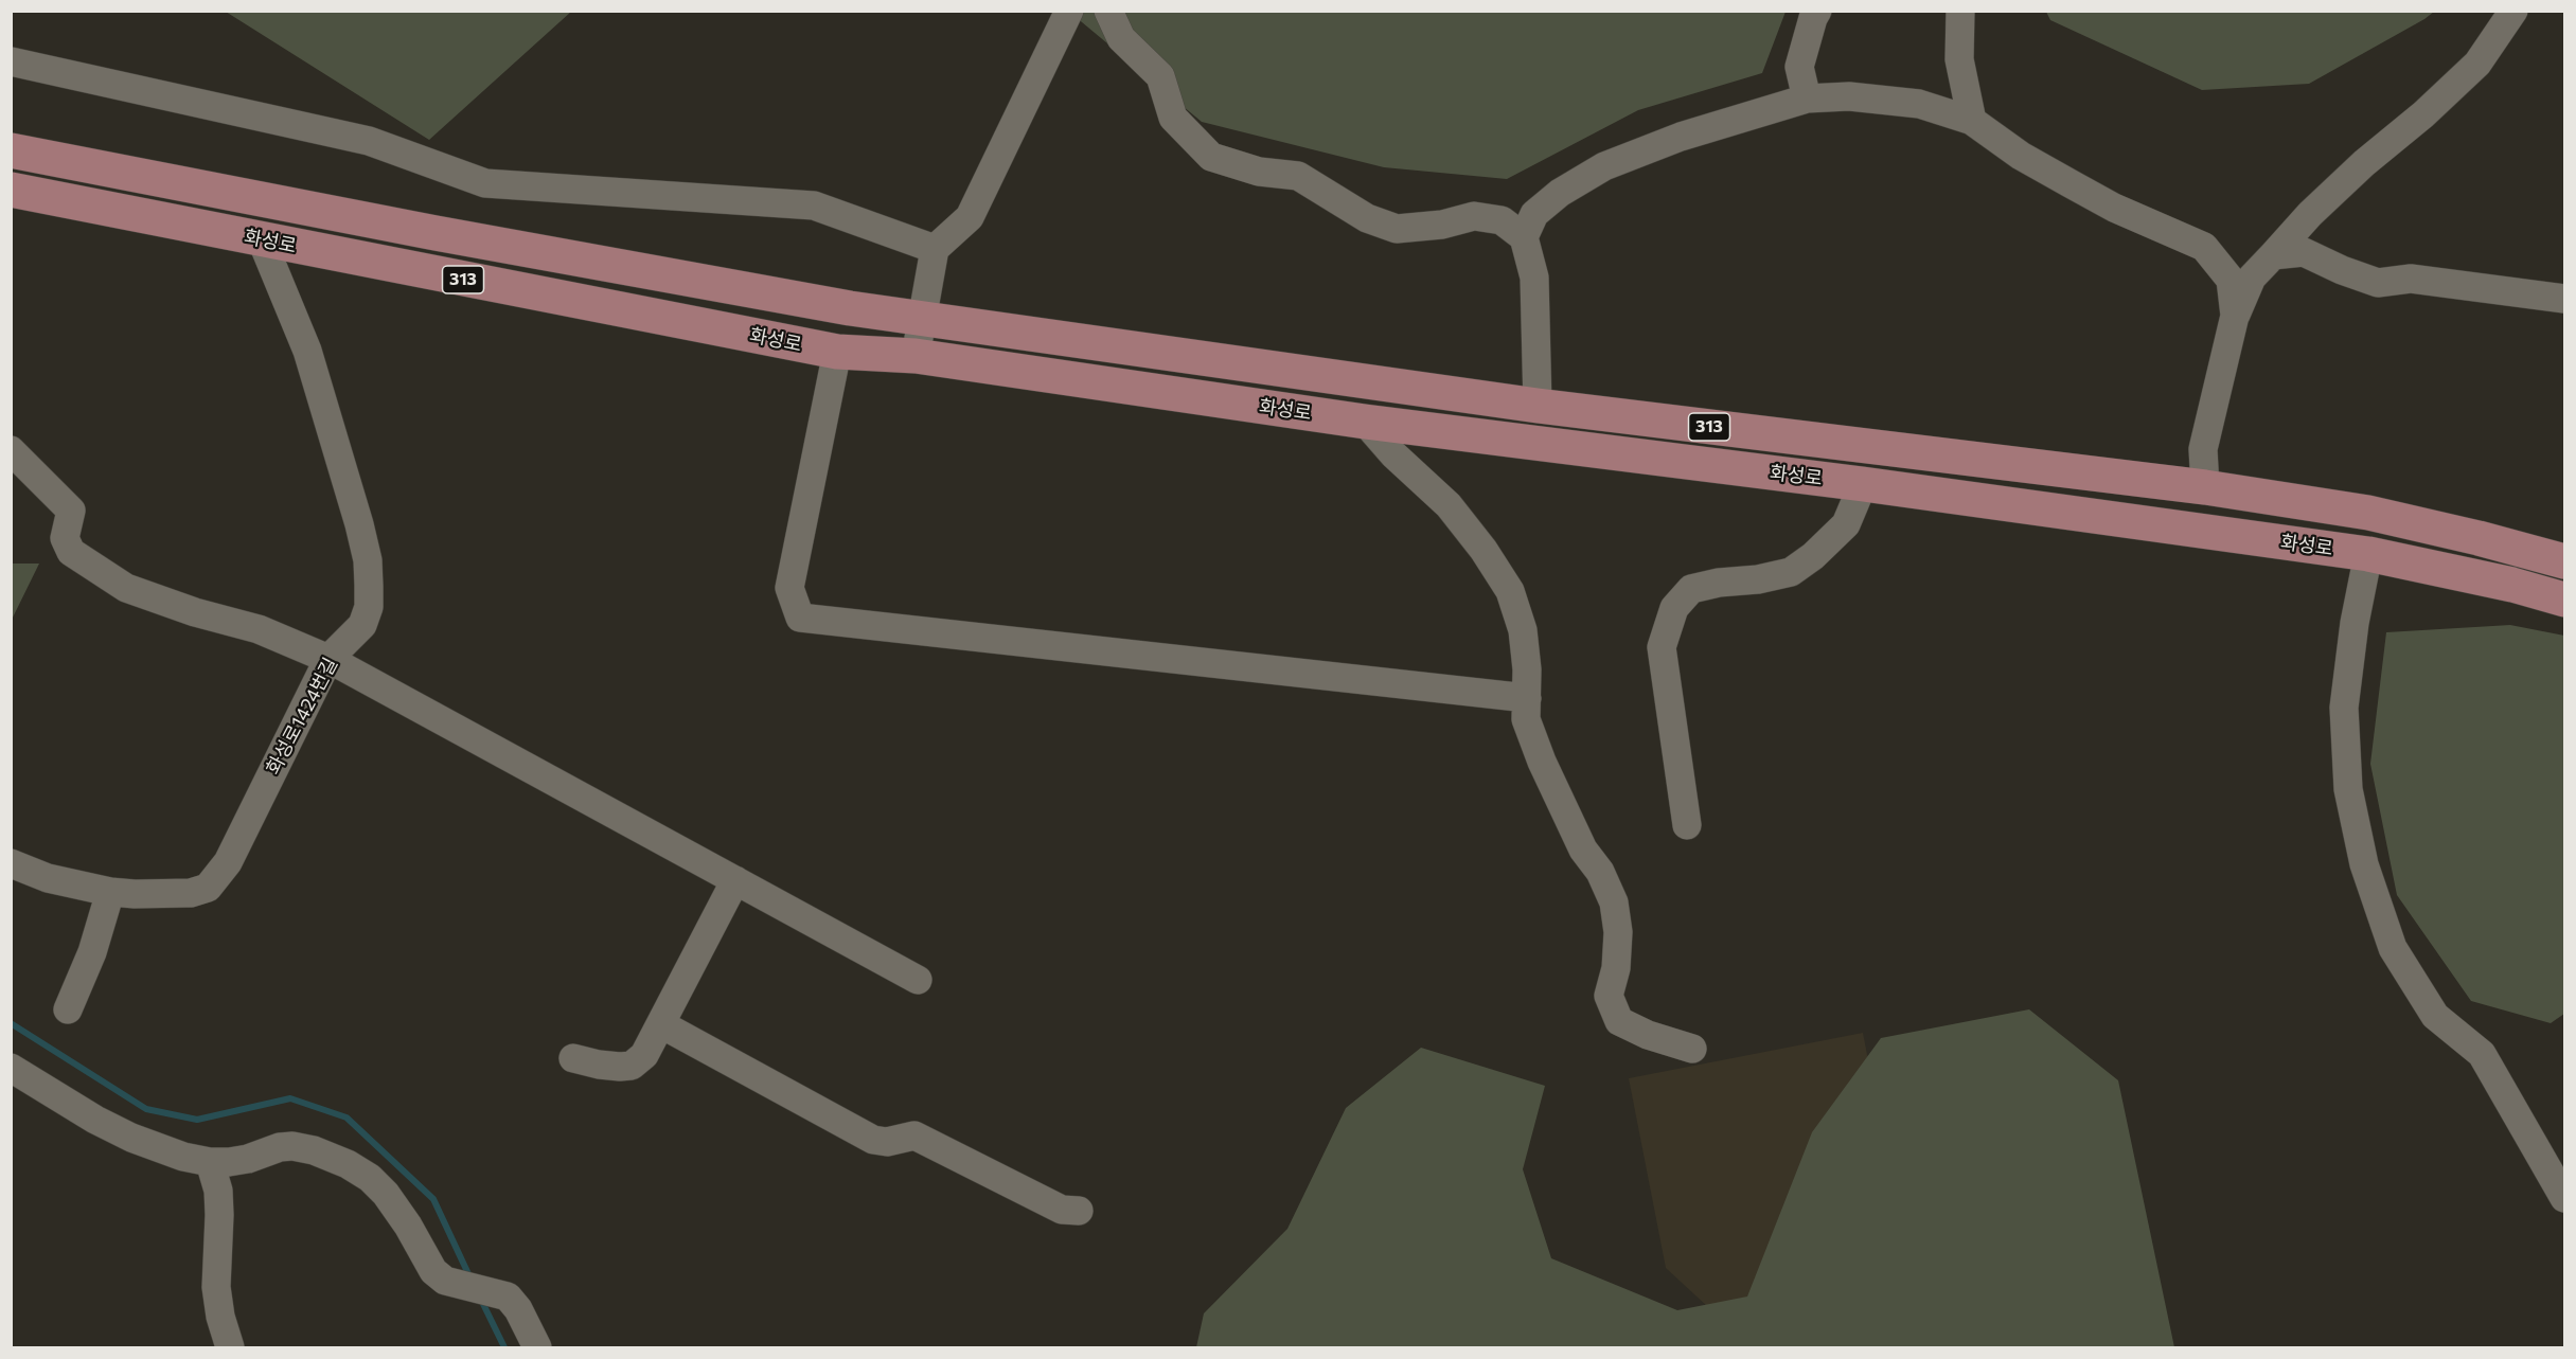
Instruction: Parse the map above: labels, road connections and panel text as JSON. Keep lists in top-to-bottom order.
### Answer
{
  "streets": {
    "main road": ["화성로", "313"],
    "street": ["화성로1424번길"]
  },
  "crossings": [
    ["화성로", "화성로1424번길"]
  ]
}
